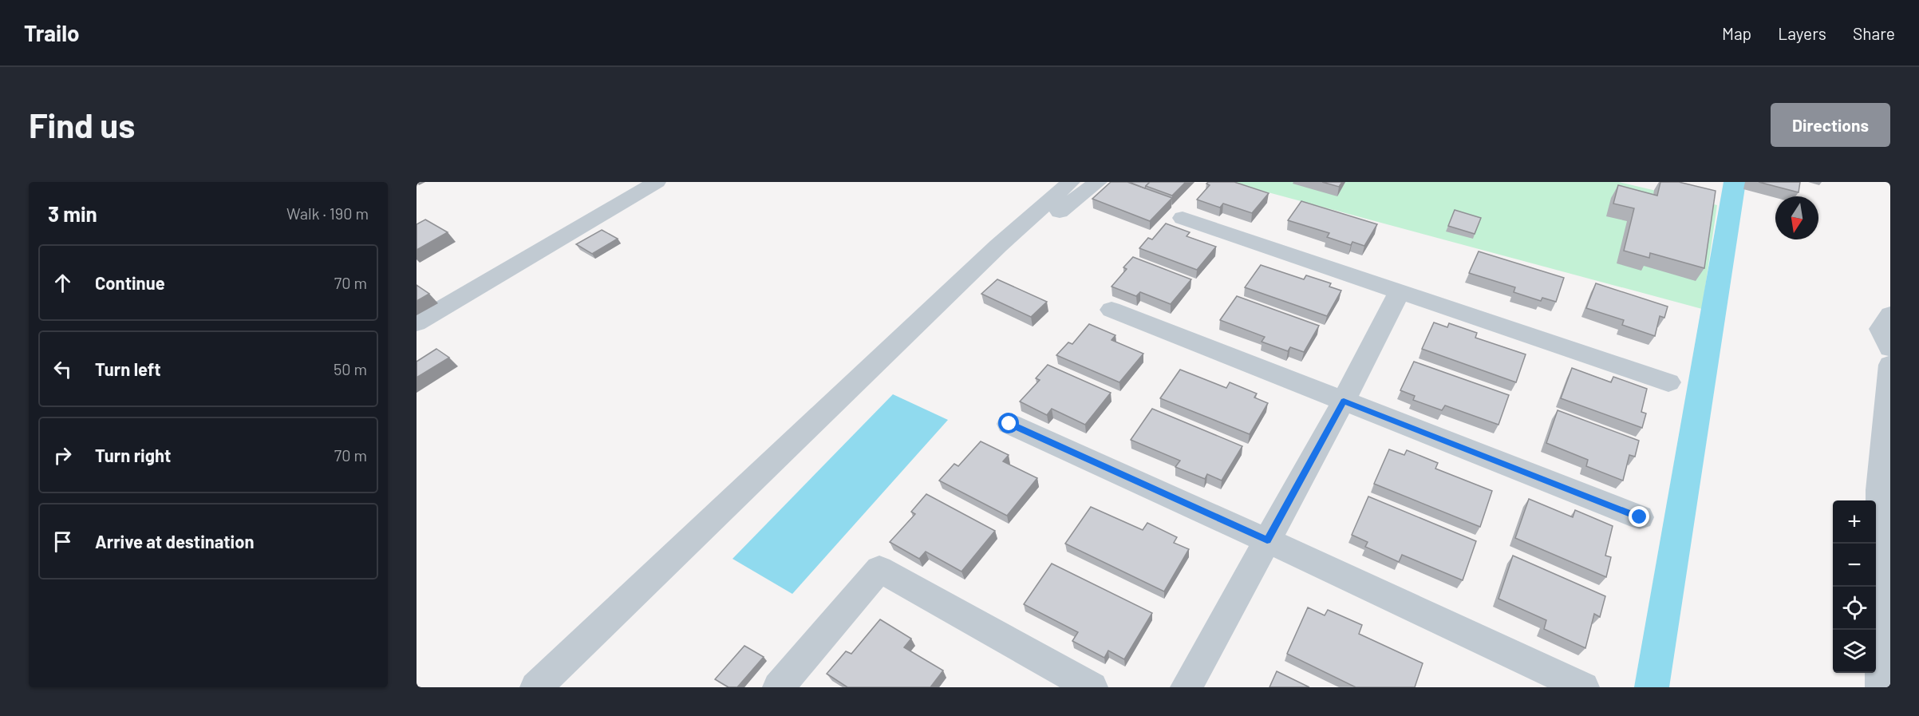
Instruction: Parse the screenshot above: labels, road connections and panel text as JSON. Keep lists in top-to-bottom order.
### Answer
{
  "north": "bottom",
  "page": {
    "header": "Trailo",
    "nav": ["Map", "Layers", "Share"],
    "buttons": "Directions",
    "title": "Find us",
    "heading": ["3 min", "Walk · 190 m"],
    "list": [
      ["Continue", "70 m"],
      ["Turn left", "50 m"],
      ["Turn right", "70 m"],
      "Arrive at destination"
    ],
    "map_buttons": ["+", "−"]
  }
}
